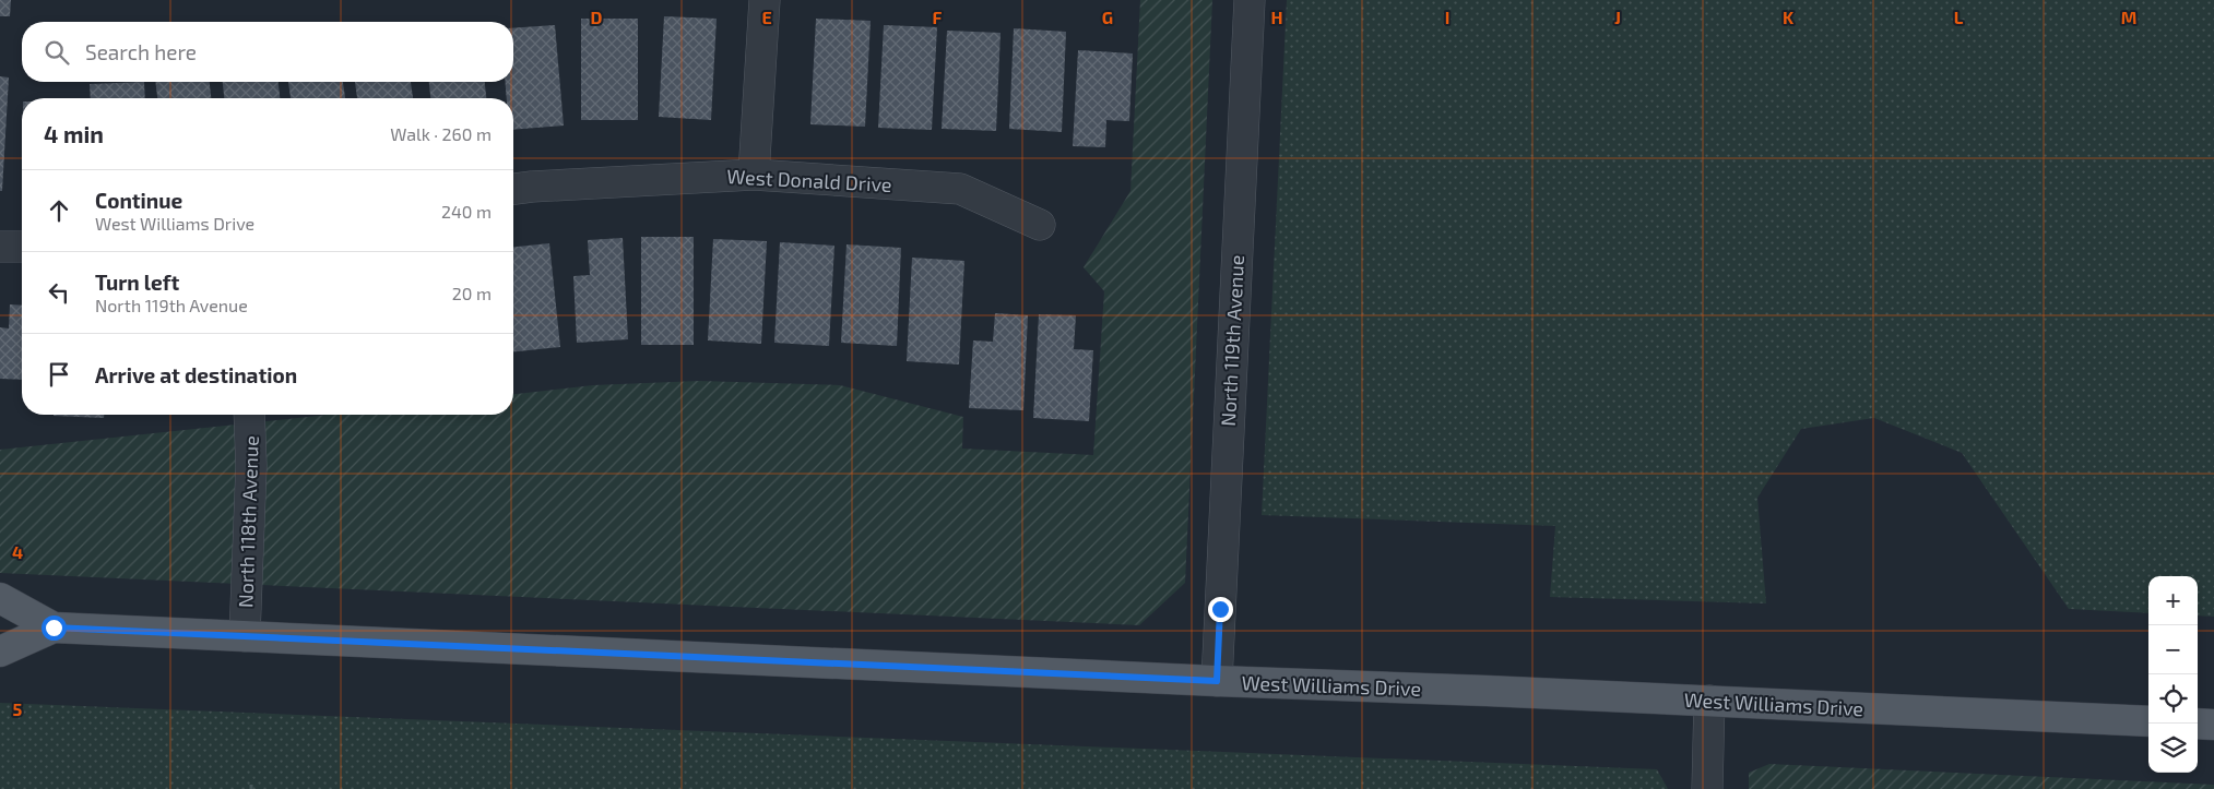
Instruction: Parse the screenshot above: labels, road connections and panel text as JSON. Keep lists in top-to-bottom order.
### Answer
{
  "streets": {
    "main road": ["West Williams Drive"],
    "street": ["West Donald Drive", "North 119th Avenue", "North 118th Avenue"]
  },
  "crossings": [
    ["North 119th Avenue", "West Williams Drive"],
    ["North 118th Avenue", "West Williams Drive"]
  ],
  "page": {
    "search": "Search here",
    "heading": ["4 min", "Walk · 260 m"],
    "list": [
      ["Continue", "West Williams Drive", "240 m"],
      ["Turn left", "North 119th Avenue", "20 m"],
      "Arrive at destination"
    ],
    "map_buttons": ["+", "−"]
  },
  "grid": {
    "columns": [
      "D",
      "E",
      "F",
      "G",
      "H",
      "I",
      "J",
      "K",
      "L",
      "M"
    ],
    "rows": ["4", "5"]
  }
}
